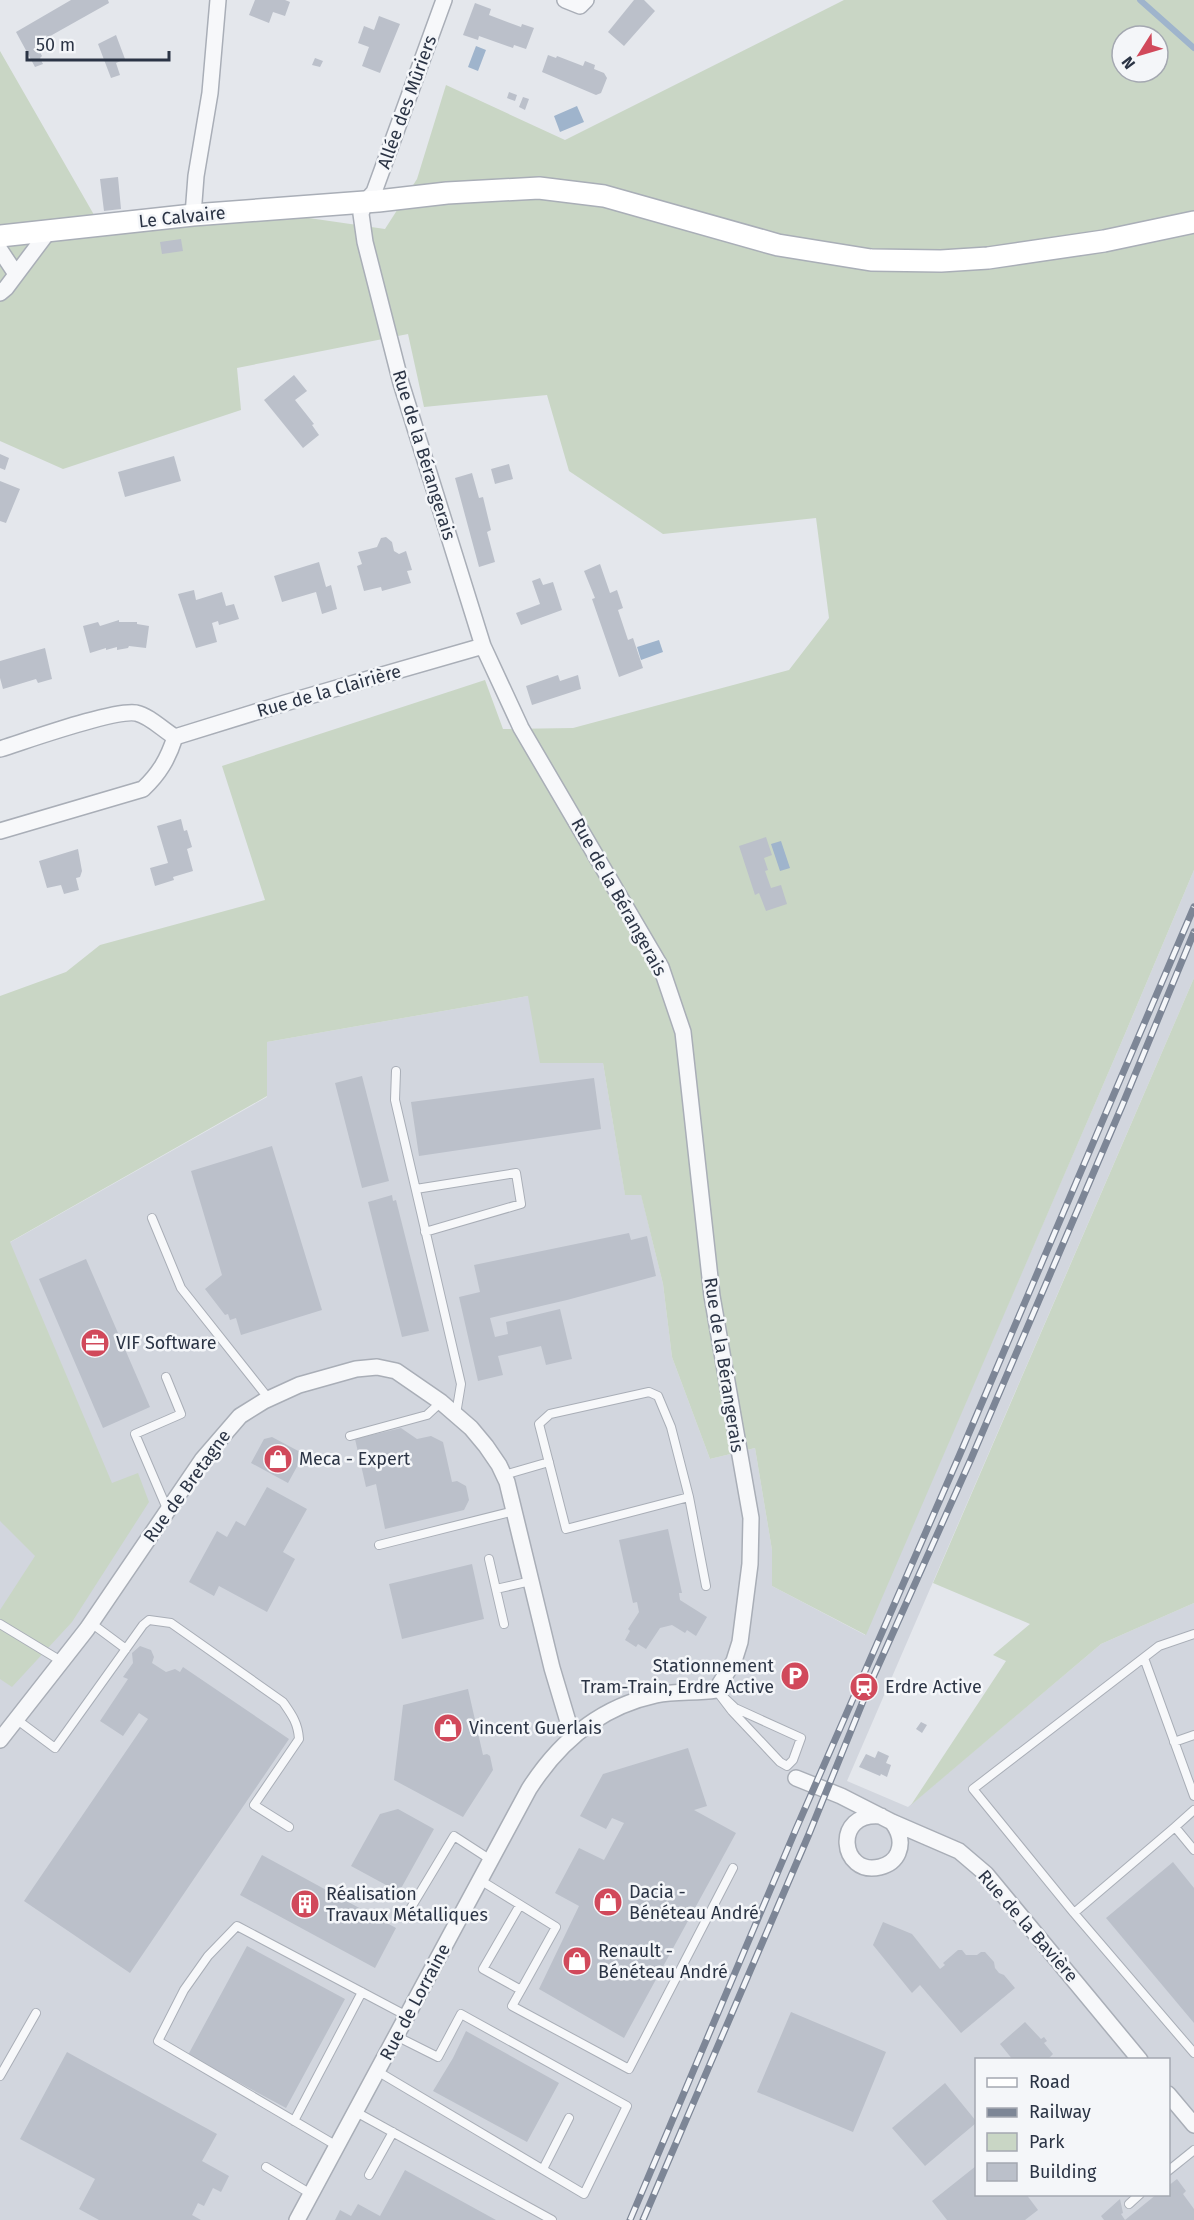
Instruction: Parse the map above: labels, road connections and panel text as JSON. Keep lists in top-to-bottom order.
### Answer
{
  "streets": {
    "street": [
      "Allée des Mûriers",
      "Le Calvaire",
      "Rue de la Bérangerais",
      "Rue de la Clairière",
      "Rue de Bretagne",
      "Rue de la Bavière",
      "Rue de Lorraine"
    ]
  },
  "crossings": [
    ["Allée des Mûriers", "Le Calvaire"],
    ["Allée des Mûriers", "Rue de la Bérangerais"],
    ["Le Calvaire", "Rue de la Bérangerais"],
    ["Rue de la Bérangerais", "Rue de la Clairière"],
    ["Rue de la Bérangerais", "Rue de Lorraine"],
    ["Rue de Bretagne", "Rue de Lorraine"]
  ],
  "places": {
    "office": ["VIF Software"],
    "shop": [
      "Meca - Expert",
      "Vincent Guerlais",
      "Dacia - Bénéteau André",
      "Renault - Bénéteau André"
    ],
    "parking": ["Stationnement Tram-Train, Erdre Active"],
    "station": ["Erdre Active"],
    "building": ["Réalisation Travaux Métalliques"]
  },
  "legend": [
    "Road",
    "Railway",
    "Park",
    "Building"
  ],
  "scale_bar": "50 m",
  "north": "bottom left"
}
